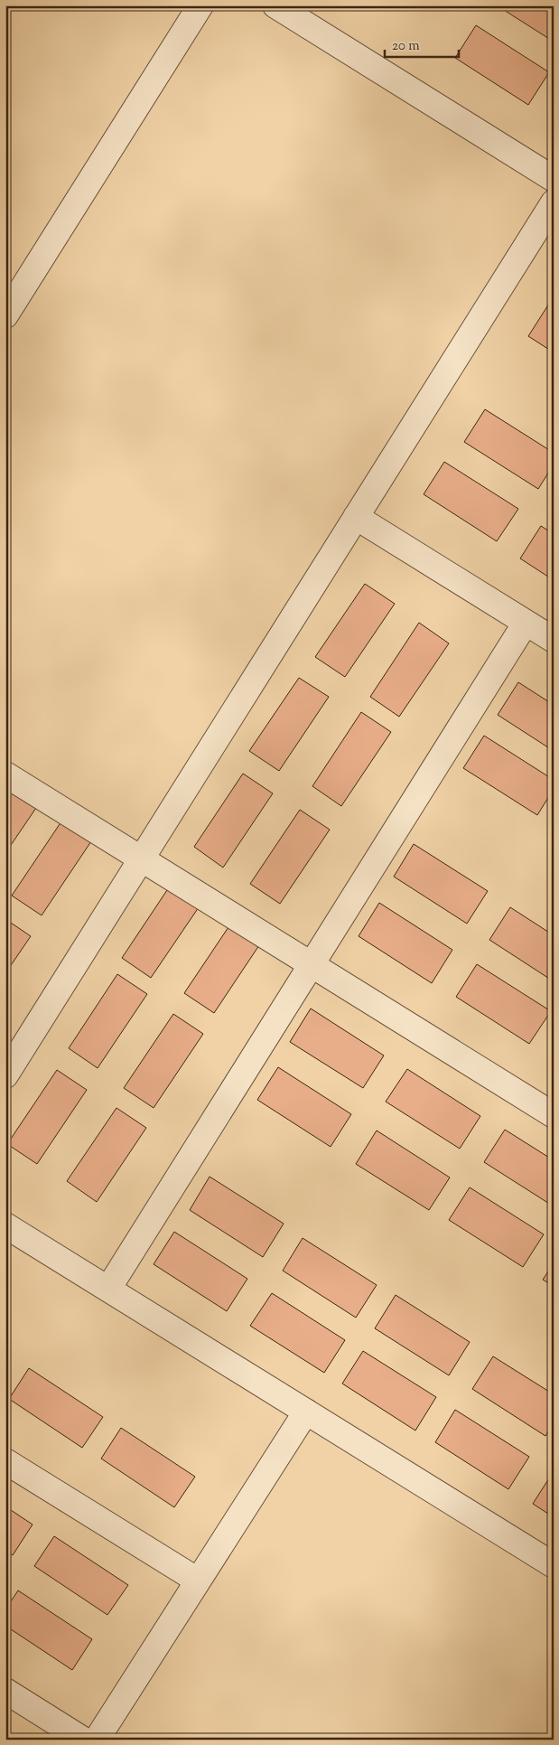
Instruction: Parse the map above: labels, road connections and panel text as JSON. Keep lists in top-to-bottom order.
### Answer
{
  "scale_bar": "20 m"
}
